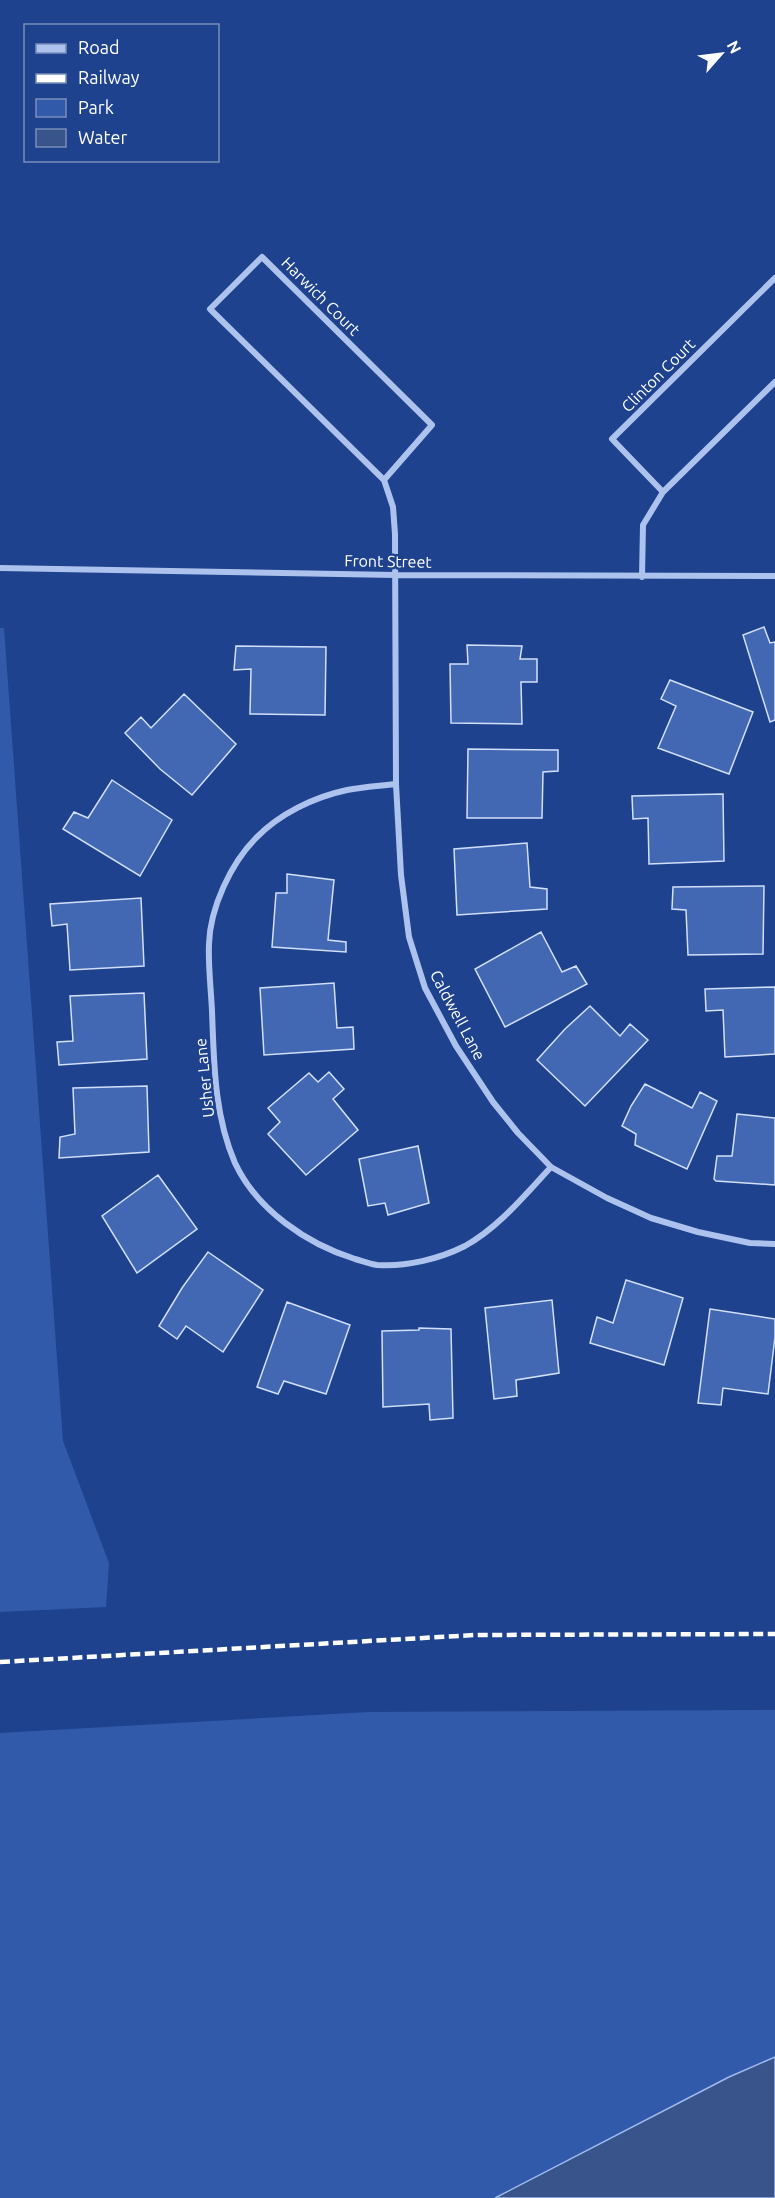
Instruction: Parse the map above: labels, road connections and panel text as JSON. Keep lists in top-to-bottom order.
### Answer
{
  "streets": {
    "street": [
      "Harwich Court",
      "Clinton Court",
      "Front Street",
      "Caldwell Lane",
      "Usher Lane"
    ]
  },
  "crossings": [
    ["Harwich Court", "Front Street"],
    ["Harwich Court", "Caldwell Lane"],
    ["Front Street", "Caldwell Lane"],
    ["Caldwell Lane", "Usher Lane"]
  ],
  "legend": [
    "Road",
    "Railway",
    "Park",
    "Water"
  ],
  "north": "top right"
}
